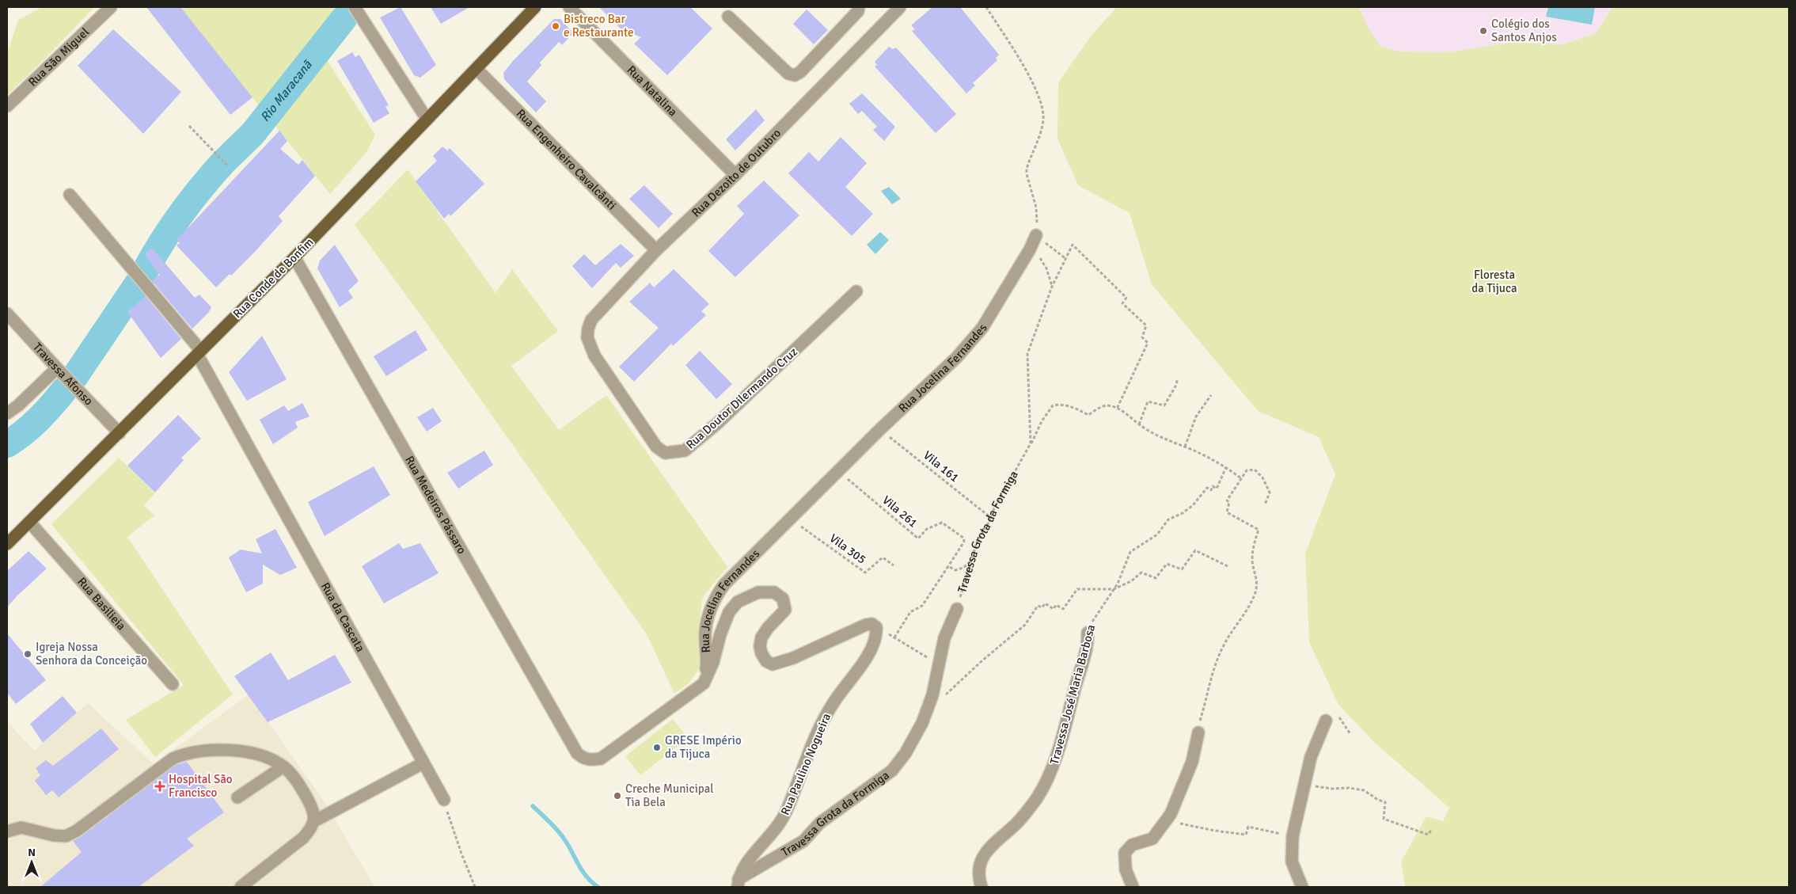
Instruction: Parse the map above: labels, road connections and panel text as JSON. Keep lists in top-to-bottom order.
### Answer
{
  "streets": {
    "main road": ["Rua Conde de Bonfim"],
    "street": [
      "Rua São Miguel",
      "Rua Natalina",
      "Rua Engenheiro Cavalcânti",
      "Rua Dezoito de Outubro",
      "Rua Jocelina Fernandes",
      "Travessa Afonso",
      "Rua Doutor Dilermando Cruz",
      "Rua Medeiros Pássaro",
      "Travessa Grota da Formiga",
      "Rua Basilieia",
      "Rua da Cascata",
      "Travessa José Maria Barbosa",
      "Rua Paulino Nogueira"
    ],
    "path": ["Vila 161", "Vila 261", "Vila 305"]
  },
  "crossings": [
    ["Rua Natalina", "Rua Dezoito de Outubro"],
    ["Rua Engenheiro Cavalcânti", "Rua Dezoito de Outubro"],
    ["Rua Engenheiro Cavalcânti", "Rua Conde de Bonfim"],
    ["Rua Dezoito de Outubro", "Rua Doutor Dilermando Cruz"],
    ["Rua Conde de Bonfim", "Travessa Afonso"],
    ["Rua Conde de Bonfim", "Rua Medeiros Pássaro"],
    ["Rua Conde de Bonfim", "Rua Basilieia"],
    ["Rua Conde de Bonfim", "Rua da Cascata"],
    ["Rua Jocelina Fernandes", "Vila 161"],
    ["Rua Jocelina Fernandes", "Rua Medeiros Pássaro"],
    ["Rua Jocelina Fernandes", "Vila 261"],
    ["Rua Jocelina Fernandes", "Vila 305"],
    ["Vila 161", "Travessa Grota da Formiga"],
    ["Travessa Grota da Formiga", "Rua Paulino Nogueira"]
  ],
  "water": ["Rio Maracanã"],
  "parks": ["Floresta da Tijuca"],
  "places": {
    "other": [
      "Bistreco Bar e Restaurante",
      "Colégio dos Santos Anjos",
      "Igreja Nossa Senhora da Conceição",
      "GRESE Império da Tijuca",
      "Creche Municipal Tia Bela"
    ],
    "health": ["Hospital São Francisco"]
  },
  "north": "top"
}
